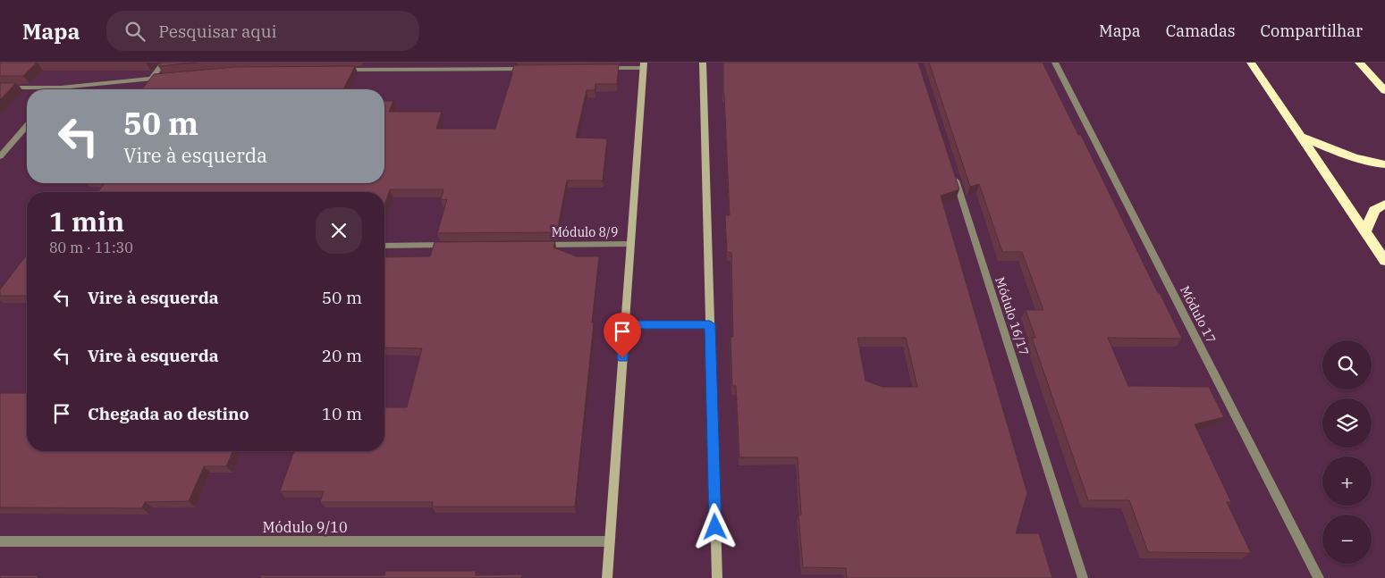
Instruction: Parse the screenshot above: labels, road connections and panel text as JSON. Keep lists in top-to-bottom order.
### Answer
{
  "streets": {
    "street": [
      "Módulo 8/9",
      "Módulo 17",
      "Módulo 16/17",
      "Módulo 9/10"
    ]
  },
  "page": {
    "header": "Mapa",
    "search": "Pesquisar aqui",
    "nav": ["Mapa", "Camadas", "Compartilhar"],
    "turn": ["50 m", "Vire à esquerda"],
    "heading": ["1 min", "80 m · 11:30"],
    "list": [
      {
        "name": "Vire à esquerda",
        "value": "50 m"
      },
      {
        "name": "Vire à esquerda",
        "value": "20 m"
      },
      {
        "name": "Chegada ao destino",
        "value": "10 m"
      }
    ],
    "map_buttons": ["+", "−"]
  }
}
